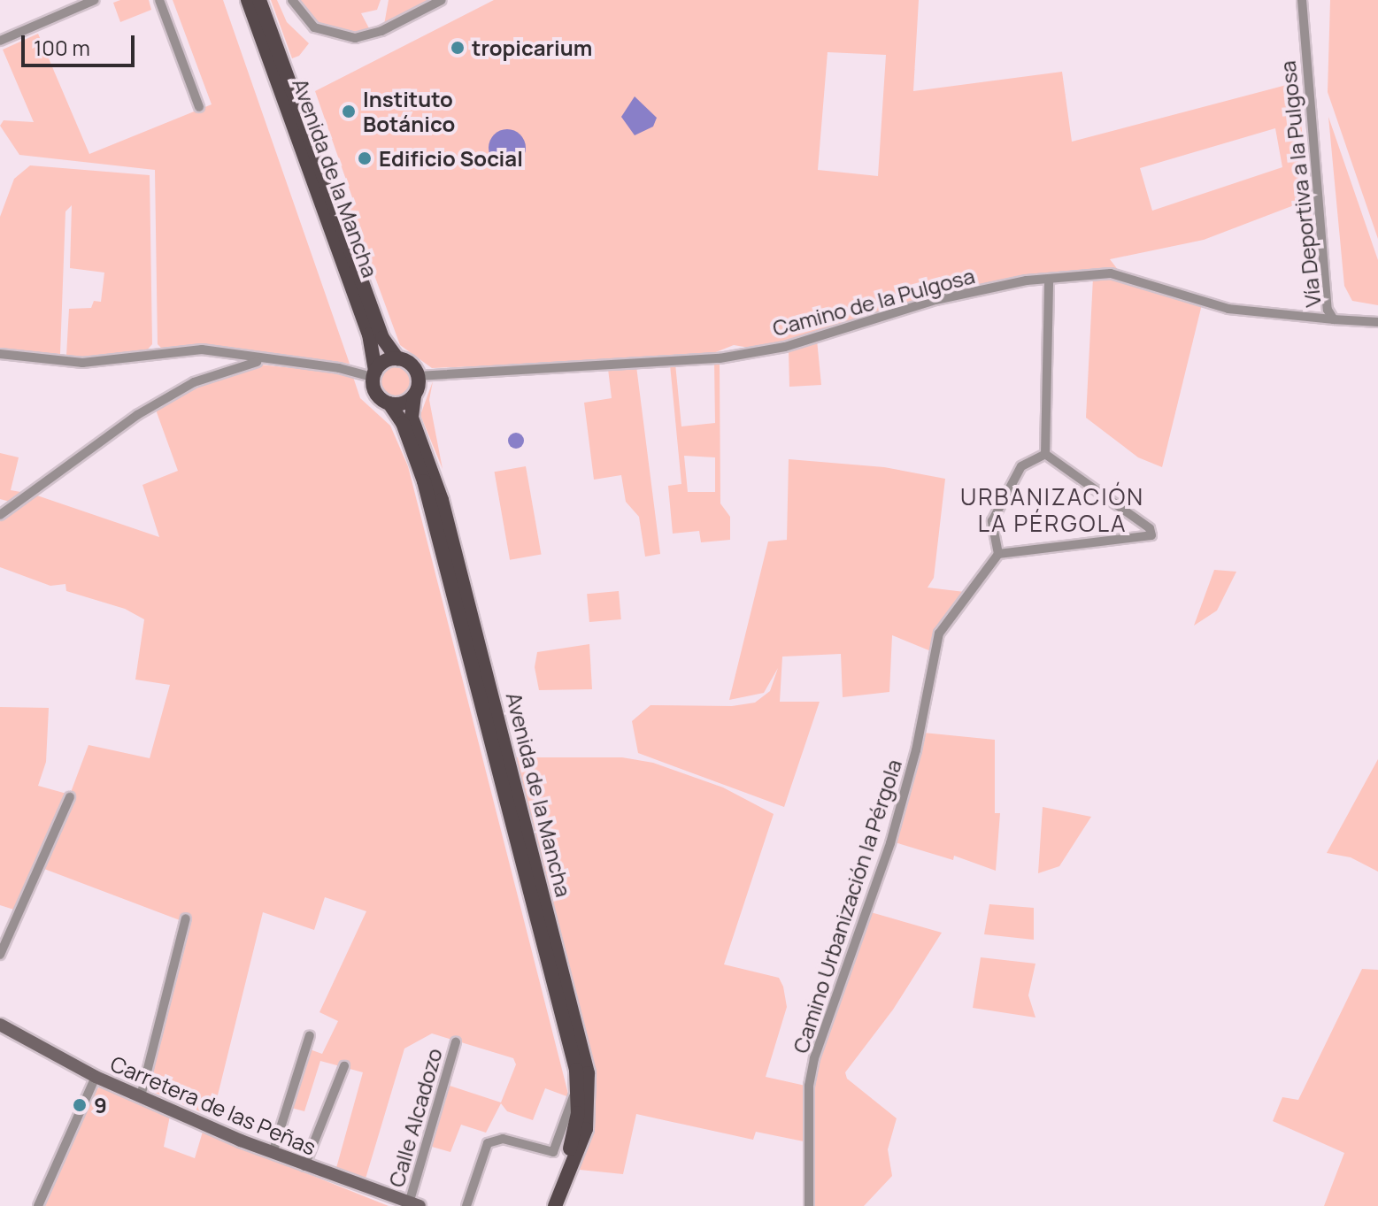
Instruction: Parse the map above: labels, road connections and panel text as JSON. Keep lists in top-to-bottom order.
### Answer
{
  "streets": {
    "main road": ["Avenida de la Mancha", "Carretera de las Peñas"],
    "street": [
      "Vía Deportiva a la Pulgosa",
      "Camino de la Pulgosa",
      "Camino Urbanización la Pérgola",
      "Calle Alcadozo"
    ]
  },
  "crossings": [
    ["Avenida de la Mancha", "Camino de la Pulgosa"],
    ["Vía Deportiva a la Pulgosa", "Camino de la Pulgosa"],
    ["Carretera de las Peñas", "Calle Alcadozo"]
  ],
  "districts": ["URBANIZACIÓN LA PÉRGOLA"],
  "places": [
    "tropicarium",
    "Instituto Botánico",
    "Edificio Social",
    "9"
  ],
  "scale_bar": "100 m"
}
